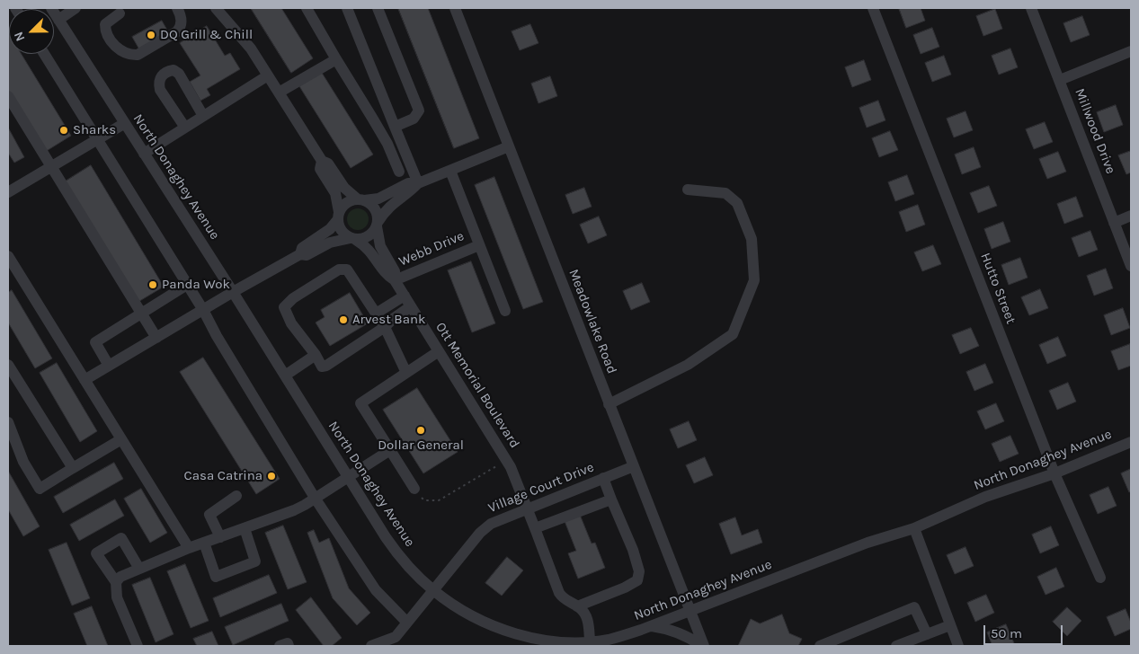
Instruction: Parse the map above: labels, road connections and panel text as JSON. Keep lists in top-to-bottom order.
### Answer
{
  "streets": {
    "street": [
      "Millwood Drive",
      "North Donaghey Avenue",
      "Webb Drive",
      "Hutto Street",
      "Meadowlake Road",
      "Ott Memorial Boulevard",
      "Village Court Drive"
    ]
  },
  "crossings": [
    ["North Donaghey Avenue", "Hutto Street"],
    ["North Donaghey Avenue", "Meadowlake Road"],
    ["North Donaghey Avenue", "Village Court Drive"],
    ["Webb Drive", "Ott Memorial Boulevard"],
    ["Meadowlake Road", "Village Court Drive"],
    ["Ott Memorial Boulevard", "Village Court Drive"]
  ],
  "places": [
    "DQ Grill & Chill",
    "Sharks",
    "Panda Wok",
    "Arvest Bank",
    "Dollar General",
    "Casa Catrina"
  ],
  "scale_bar": "50 m",
  "north": "bottom left"
}
